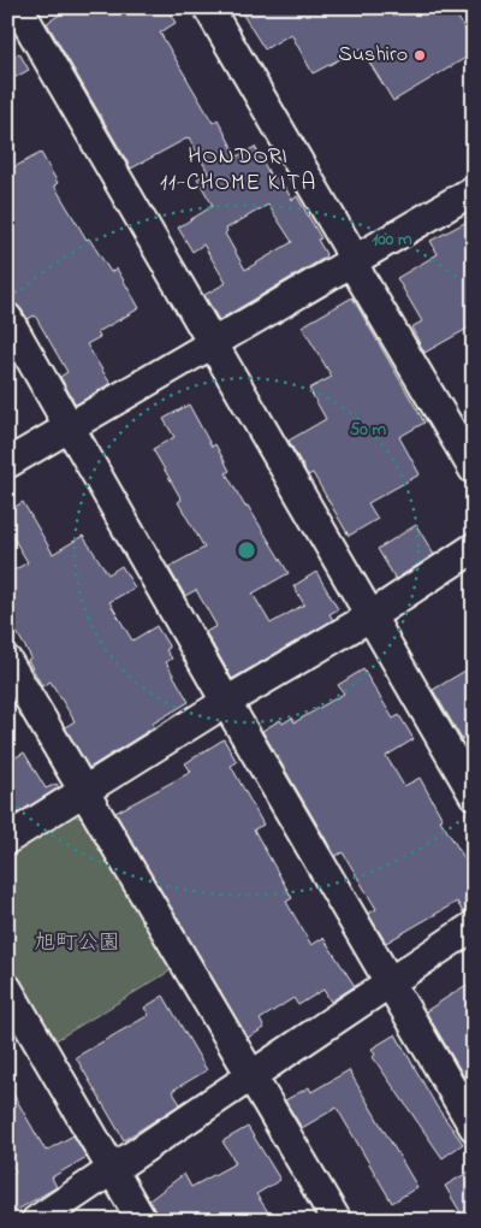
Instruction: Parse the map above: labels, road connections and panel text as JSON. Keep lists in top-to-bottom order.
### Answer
{
  "districts": ["HONDORI 11-CHOME KITA"],
  "parks": ["旭町公園"],
  "places": ["Sushiro"],
  "rings": ["100 m", "50 m"]
}
